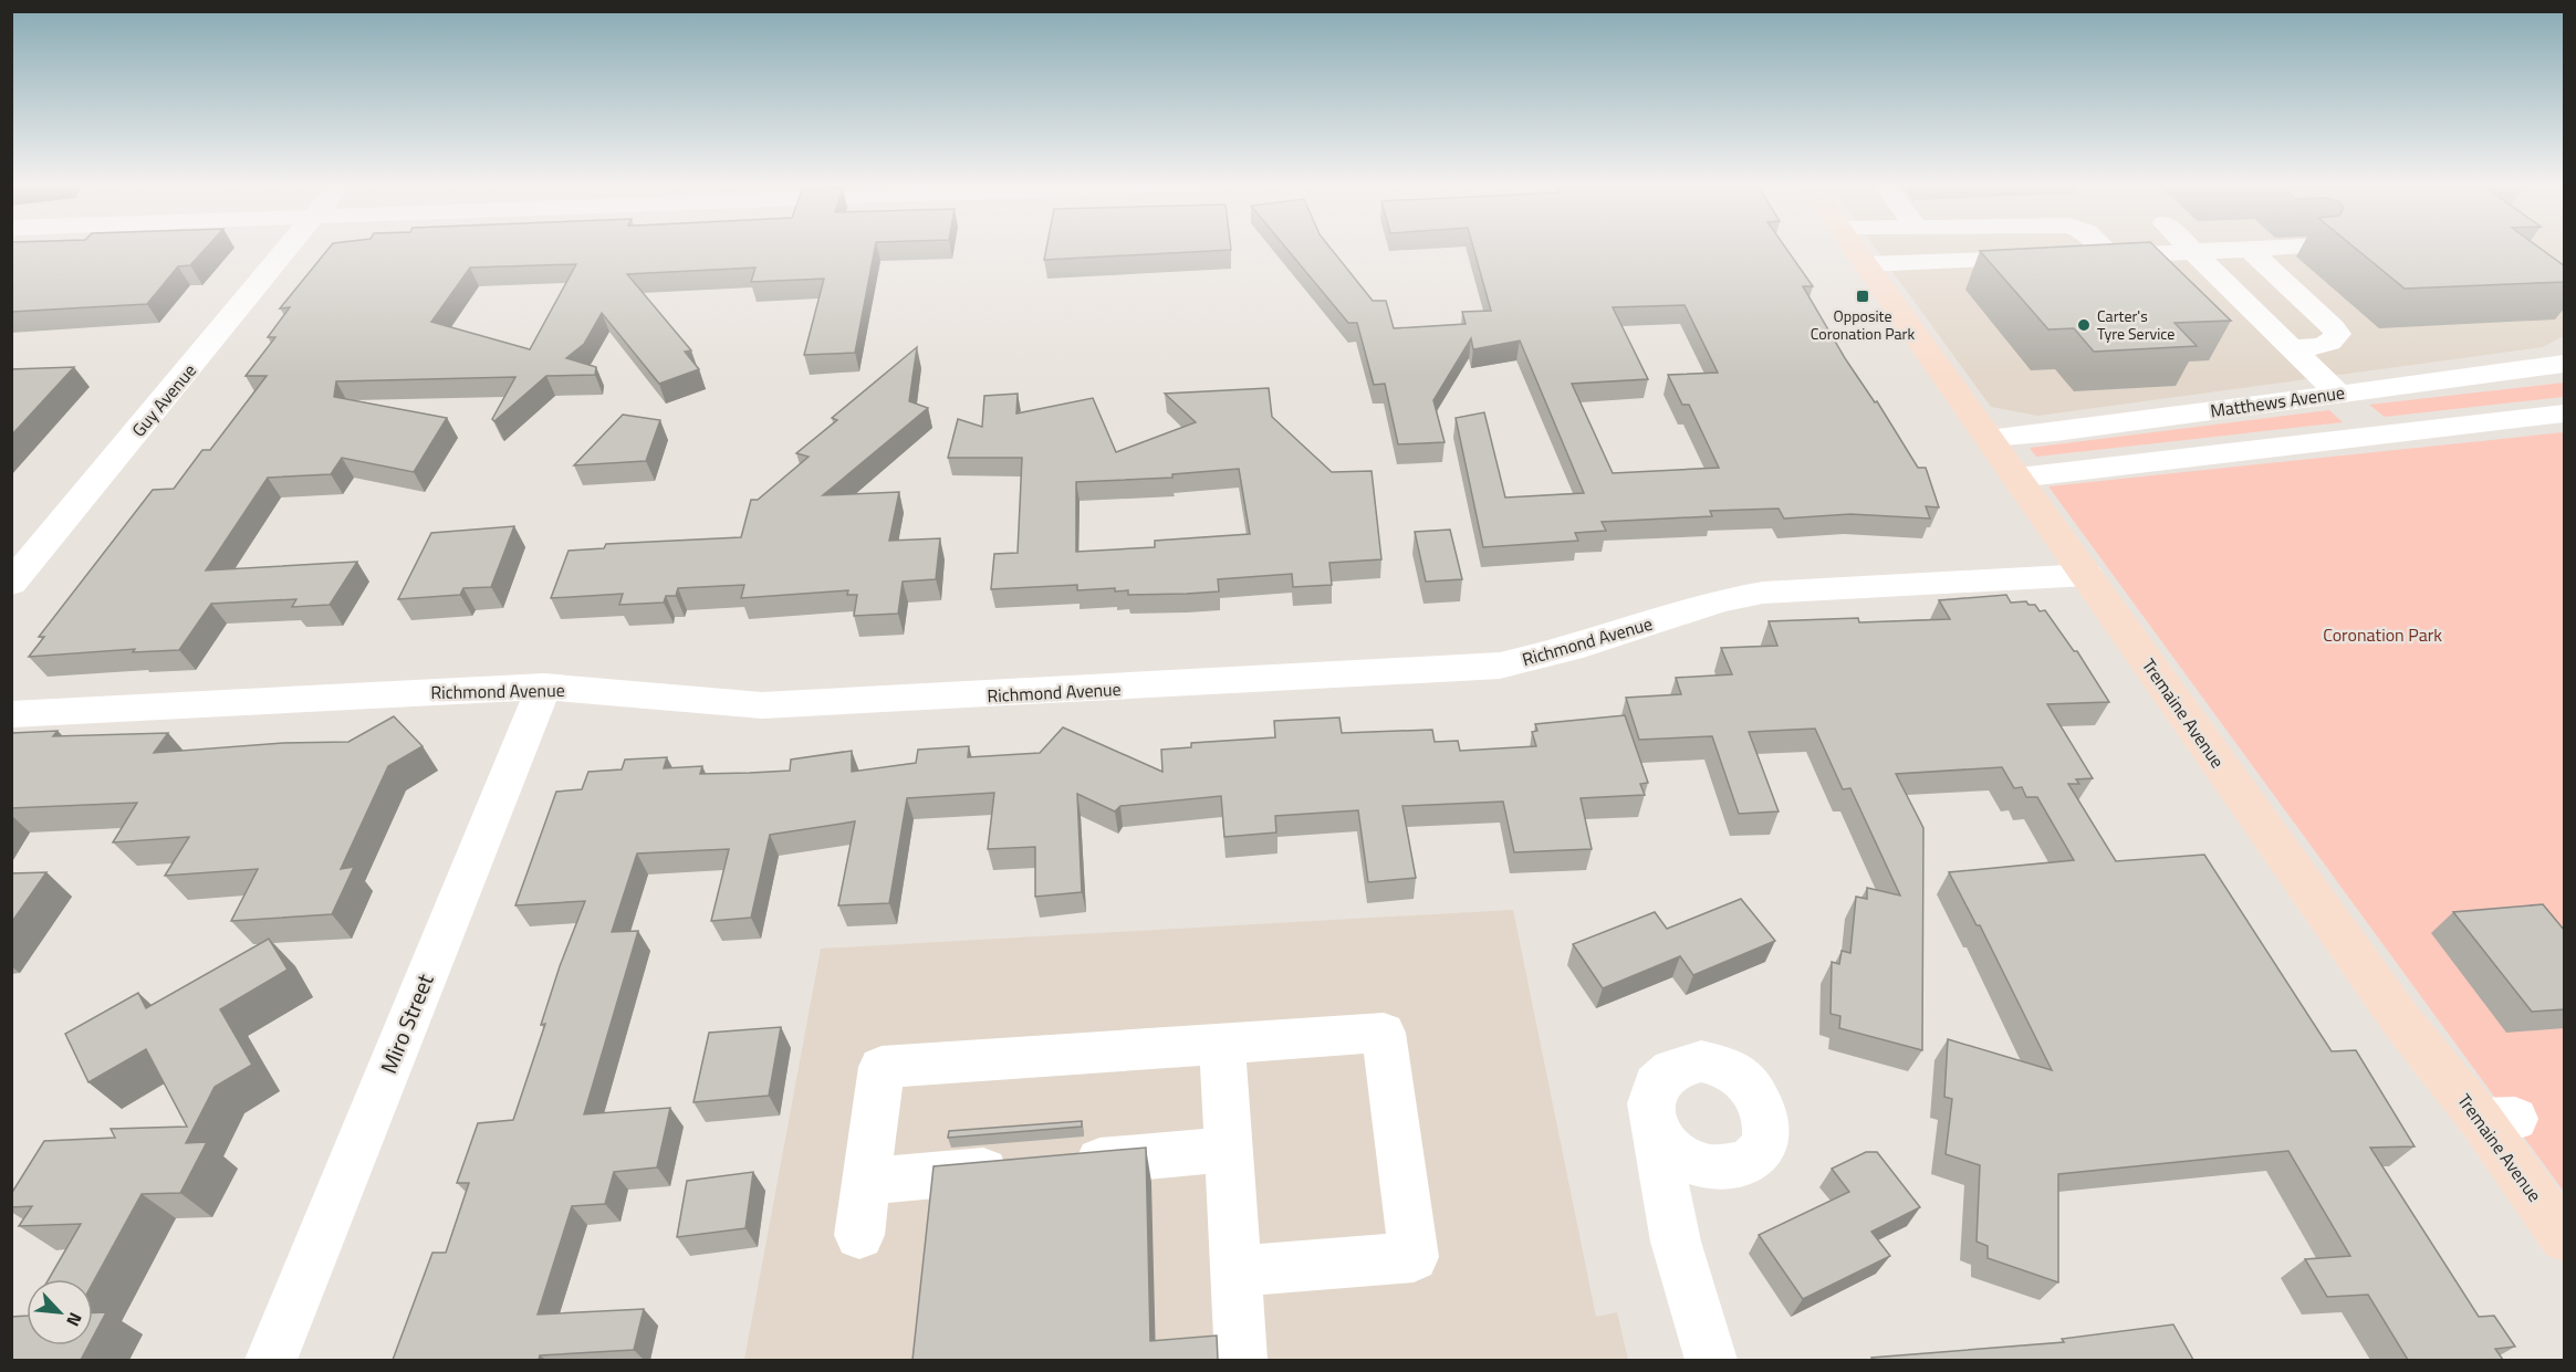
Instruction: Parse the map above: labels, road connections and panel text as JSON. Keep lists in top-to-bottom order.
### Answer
{
  "streets": {
    "main road": ["Tremaine Avenue"],
    "street": [
      "Guy Avenue",
      "Matthews Avenue",
      "Richmond Avenue",
      "Miro Street"
    ]
  },
  "crossings": [
    ["Matthews Avenue", "Tremaine Avenue"],
    ["Richmond Avenue", "Tremaine Avenue"],
    ["Richmond Avenue", "Miro Street"]
  ],
  "parks": ["Coronation Park"],
  "places": {
    "transit": ["Opposite Coronation Park"],
    "other": ["Carter's Tyre Service"]
  },
  "north": "bottom right"
}
